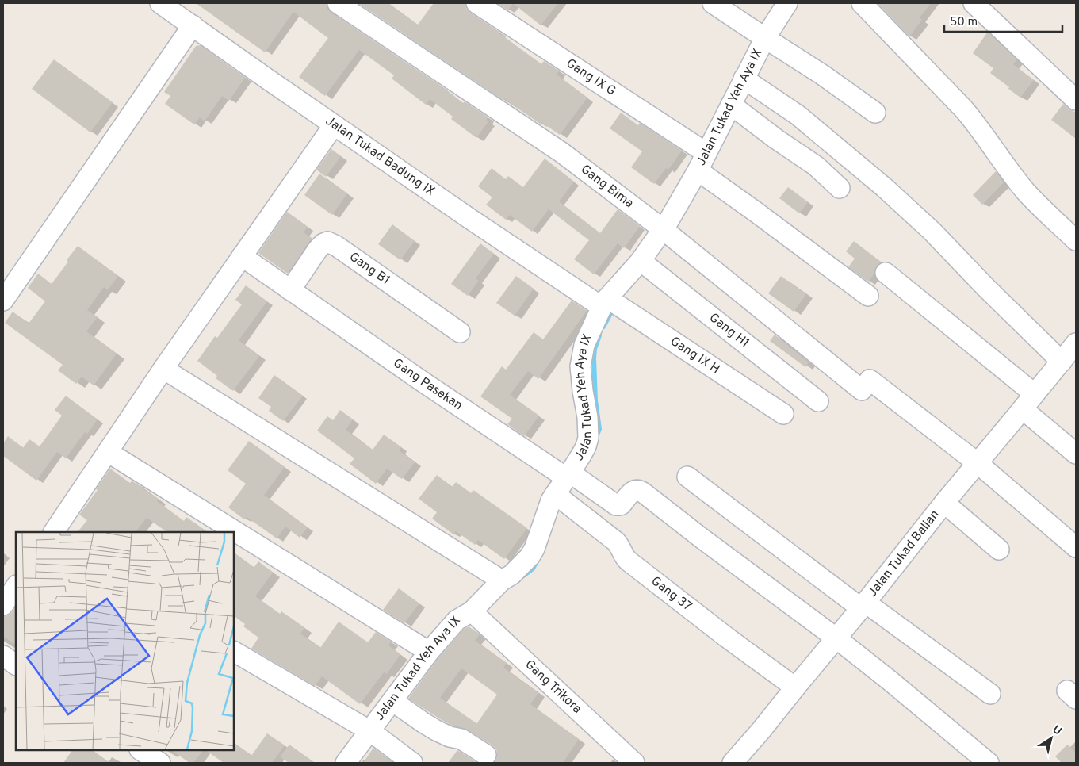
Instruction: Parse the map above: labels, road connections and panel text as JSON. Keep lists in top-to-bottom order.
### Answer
{
  "streets": {
    "street": [
      "Gang IX G",
      "Jalan Tukad Yeh Aya IX",
      "Jalan Tukad Badung IX",
      "Gang Bima",
      "Gang B1",
      "Gang H1",
      "Gang IX H",
      "Gang Pasekan",
      "Jalan Tukad Balian",
      "Gang 37",
      "Gang Trikora"
    ]
  },
  "crossings": [
    ["Gang IX G", "Jalan Tukad Yeh Aya IX"],
    ["Jalan Tukad Yeh Aya IX", "Jalan Tukad Badung IX"],
    ["Jalan Tukad Yeh Aya IX", "Gang Bima"],
    ["Jalan Tukad Yeh Aya IX", "Gang H1"],
    ["Jalan Tukad Yeh Aya IX", "Gang IX H"],
    ["Jalan Tukad Yeh Aya IX", "Gang Pasekan"],
    ["Jalan Tukad Yeh Aya IX", "Gang 37"],
    ["Jalan Tukad Yeh Aya IX", "Gang Trikora"],
    ["Jalan Tukad Badung IX", "Gang IX H"],
    ["Gang Bima", "Jalan Tukad Balian"],
    ["Gang B1", "Gang Pasekan"],
    ["Gang Pasekan", "Jalan Tukad Balian"],
    ["Jalan Tukad Balian", "Gang 37"]
  ],
  "scale_bar": "50 m",
  "north": "top right"
}
